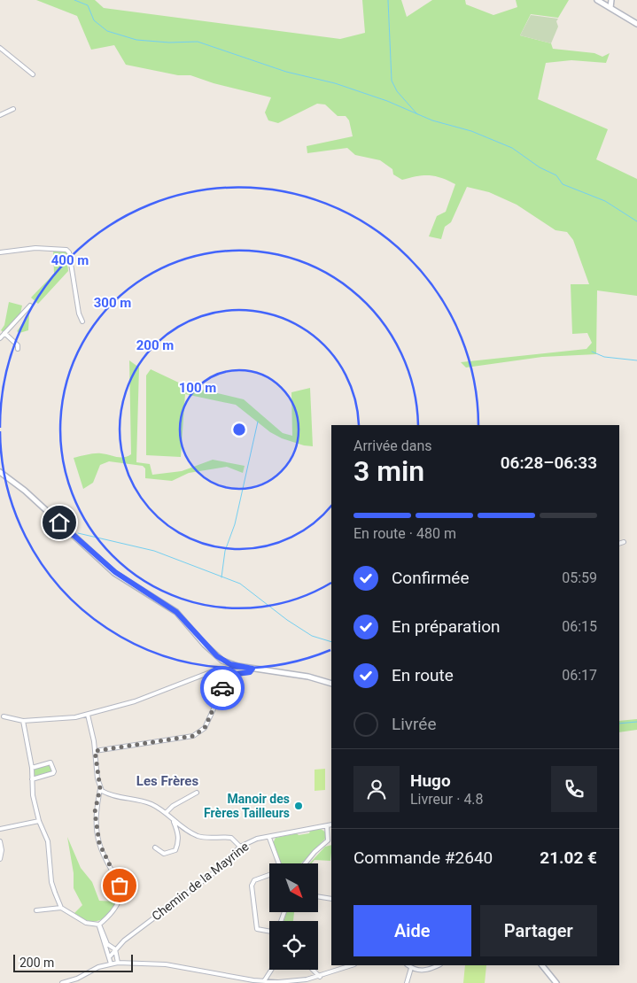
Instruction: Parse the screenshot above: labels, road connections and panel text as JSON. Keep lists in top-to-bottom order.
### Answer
{
  "streets": {
    "street": ["Chemin de la Mayrine"]
  },
  "districts": ["Les Frères"],
  "places": ["Manoir des Frères Tailleurs"],
  "scale_bar": "200 m",
  "north": "bottom right",
  "page": {
    "heading": ["3 min", "Arrivée dans", "06:28–06:33"],
    "panel": [
      "Hugo",
      "Livreur · 4.8",
      "Commande #2640",
      "21.02 €"
    ],
    "bar": "En route · 480 m",
    "list": [
      ["Confirmée", "05:59"],
      ["En préparation", "06:15"],
      ["En route", "06:17"],
      "Livrée"
    ],
    "buttons": ["Aide", "Partager"],
    "scale": "200 m"
  },
  "rings": [
    "400 m",
    "300 m",
    "200 m",
    "100 m"
  ]
}
